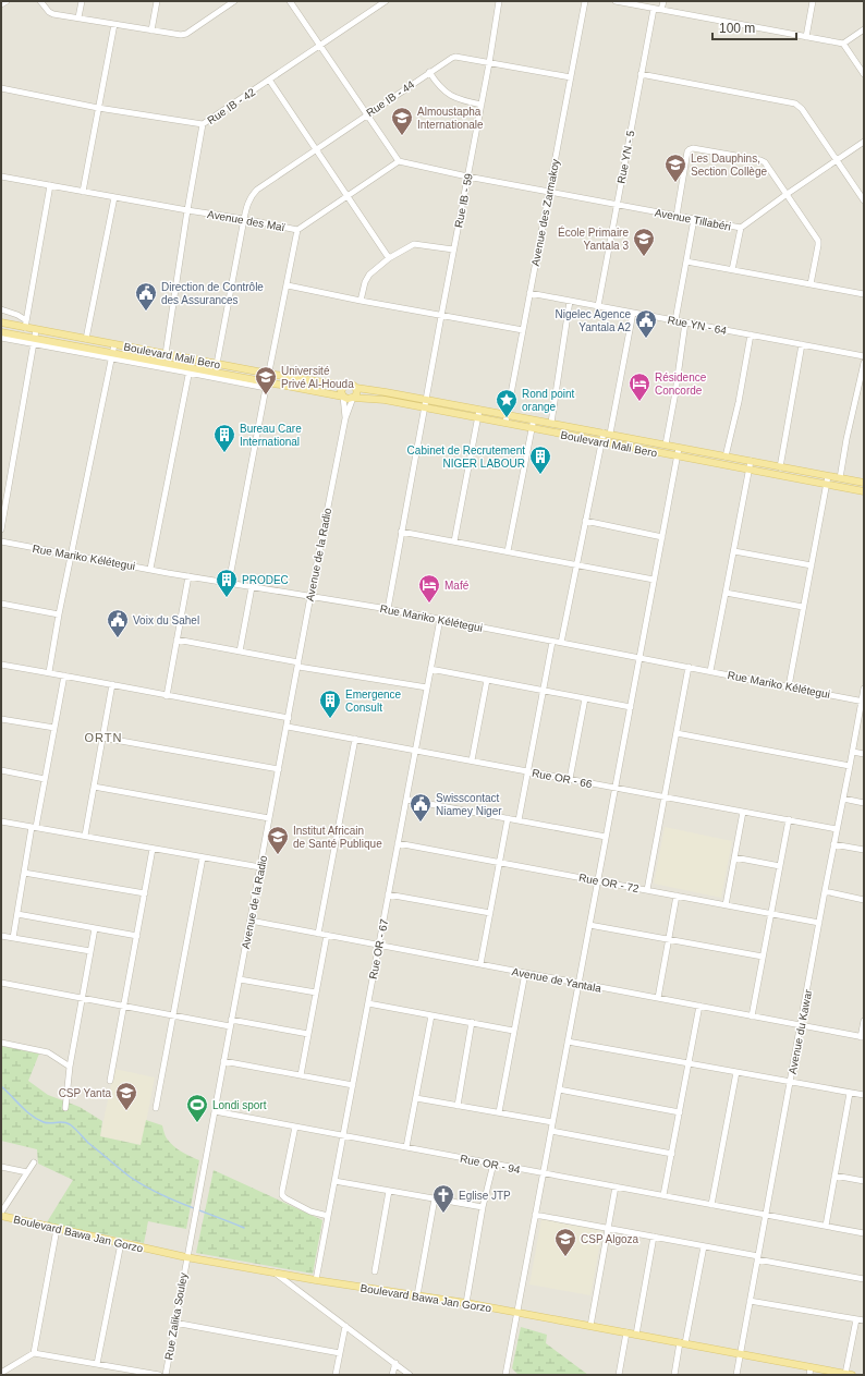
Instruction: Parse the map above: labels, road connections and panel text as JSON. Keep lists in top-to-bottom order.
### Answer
{
  "streets": {
    "main road": ["Boulevard Mali Bero", "Boulevard Bawa Jan Gorzo"],
    "street": [
      "Rue IB - 44",
      "Rue IB - 42",
      "Rue YN - 5",
      "Rue IB - 59",
      "Avenue des Zarmakoy",
      "Avenue Tillabéri",
      "Avenue des Maï",
      "Rue YN - 64",
      "Avenue de la Radio",
      "Rue Mariko Kélétegui",
      "Rue OR - 66",
      "Rue OR - 72",
      "Rue OR - 67",
      "Avenue de Yantala",
      "Avenue du Kawar",
      "Rue OR - 94",
      "Rue Zalika Souley"
    ]
  },
  "crossings": [
    ["Rue IB - 44", "Rue IB - 59"],
    ["Rue IB - 44", "Avenue des Zarmakoy"],
    ["Rue IB - 44", "Avenue des Maï"],
    ["Rue IB - 44", "Boulevard Mali Bero"],
    ["Rue YN - 5", "Avenue Tillabéri"],
    ["Rue YN - 5", "Rue YN - 64"],
    ["Rue IB - 59", "Boulevard Mali Bero"],
    ["Rue IB - 59", "Rue Mariko Kélétegui"],
    ["Avenue des Zarmakoy", "Avenue Tillabéri"],
    ["Avenue des Zarmakoy", "Rue YN - 64"],
    ["Avenue des Zarmakoy", "Boulevard Mali Bero"],
    ["Boulevard Mali Bero", "Avenue de la Radio"],
    ["Avenue de la Radio", "Rue Mariko Kélétegui"],
    ["Avenue de la Radio", "Rue OR - 66"],
    ["Avenue de la Radio", "Avenue de Yantala"],
    ["Avenue de la Radio", "Rue OR - 94"],
    ["Avenue de la Radio", "Boulevard Bawa Jan Gorzo"],
    ["Avenue de la Radio", "Rue Zalika Souley"],
    ["Rue Mariko Kélétegui", "Rue OR - 67"],
    ["Rue Mariko Kélétegui", "Avenue du Kawar"],
    ["Rue OR - 66", "Rue OR - 67"],
    ["Rue OR - 66", "Avenue du Kawar"],
    ["Rue OR - 72", "Rue OR - 67"],
    ["Rue OR - 72", "Avenue du Kawar"],
    ["Rue OR - 67", "Avenue de Yantala"],
    ["Rue OR - 67", "Rue OR - 94"],
    ["Rue OR - 67", "Boulevard Bawa Jan Gorzo"],
    ["Avenue de Yantala", "Avenue du Kawar"],
    ["Avenue du Kawar", "Rue OR - 94"],
    ["Avenue du Kawar", "Boulevard Bawa Jan Gorzo"],
    ["Boulevard Bawa Jan Gorzo", "Rue Zalika Souley"]
  ],
  "districts": ["ORTN"],
  "places": {
    "school or university": [
      "Almoustapha Internationale",
      "Les Dauphins, Section Collège",
      "École Primaire Yantala 3",
      "Université Privé Al-Houda",
      "Institut Africain de Santé Publique",
      "CSP Yanta",
      "CSP Algoza"
    ],
    "public building": [
      "Direction de Contrôle des Assurances",
      "Nigelec Agence Yantala A2",
      "Voix du Sahel",
      "Swisscontact Niamey Niger"
    ],
    "hotel": ["Résidence Concorde", "Mafé"],
    "place": ["Rond point orange"],
    "building": [
      "Bureau Care International",
      "Cabinet de Recrutement NIGER LABOUR",
      "PRODEC",
      "Emergence Consult"
    ],
    "sports": ["Londi sport"],
    "church": ["Eglise JTP"]
  },
  "scale_bar": "100 m"
}
